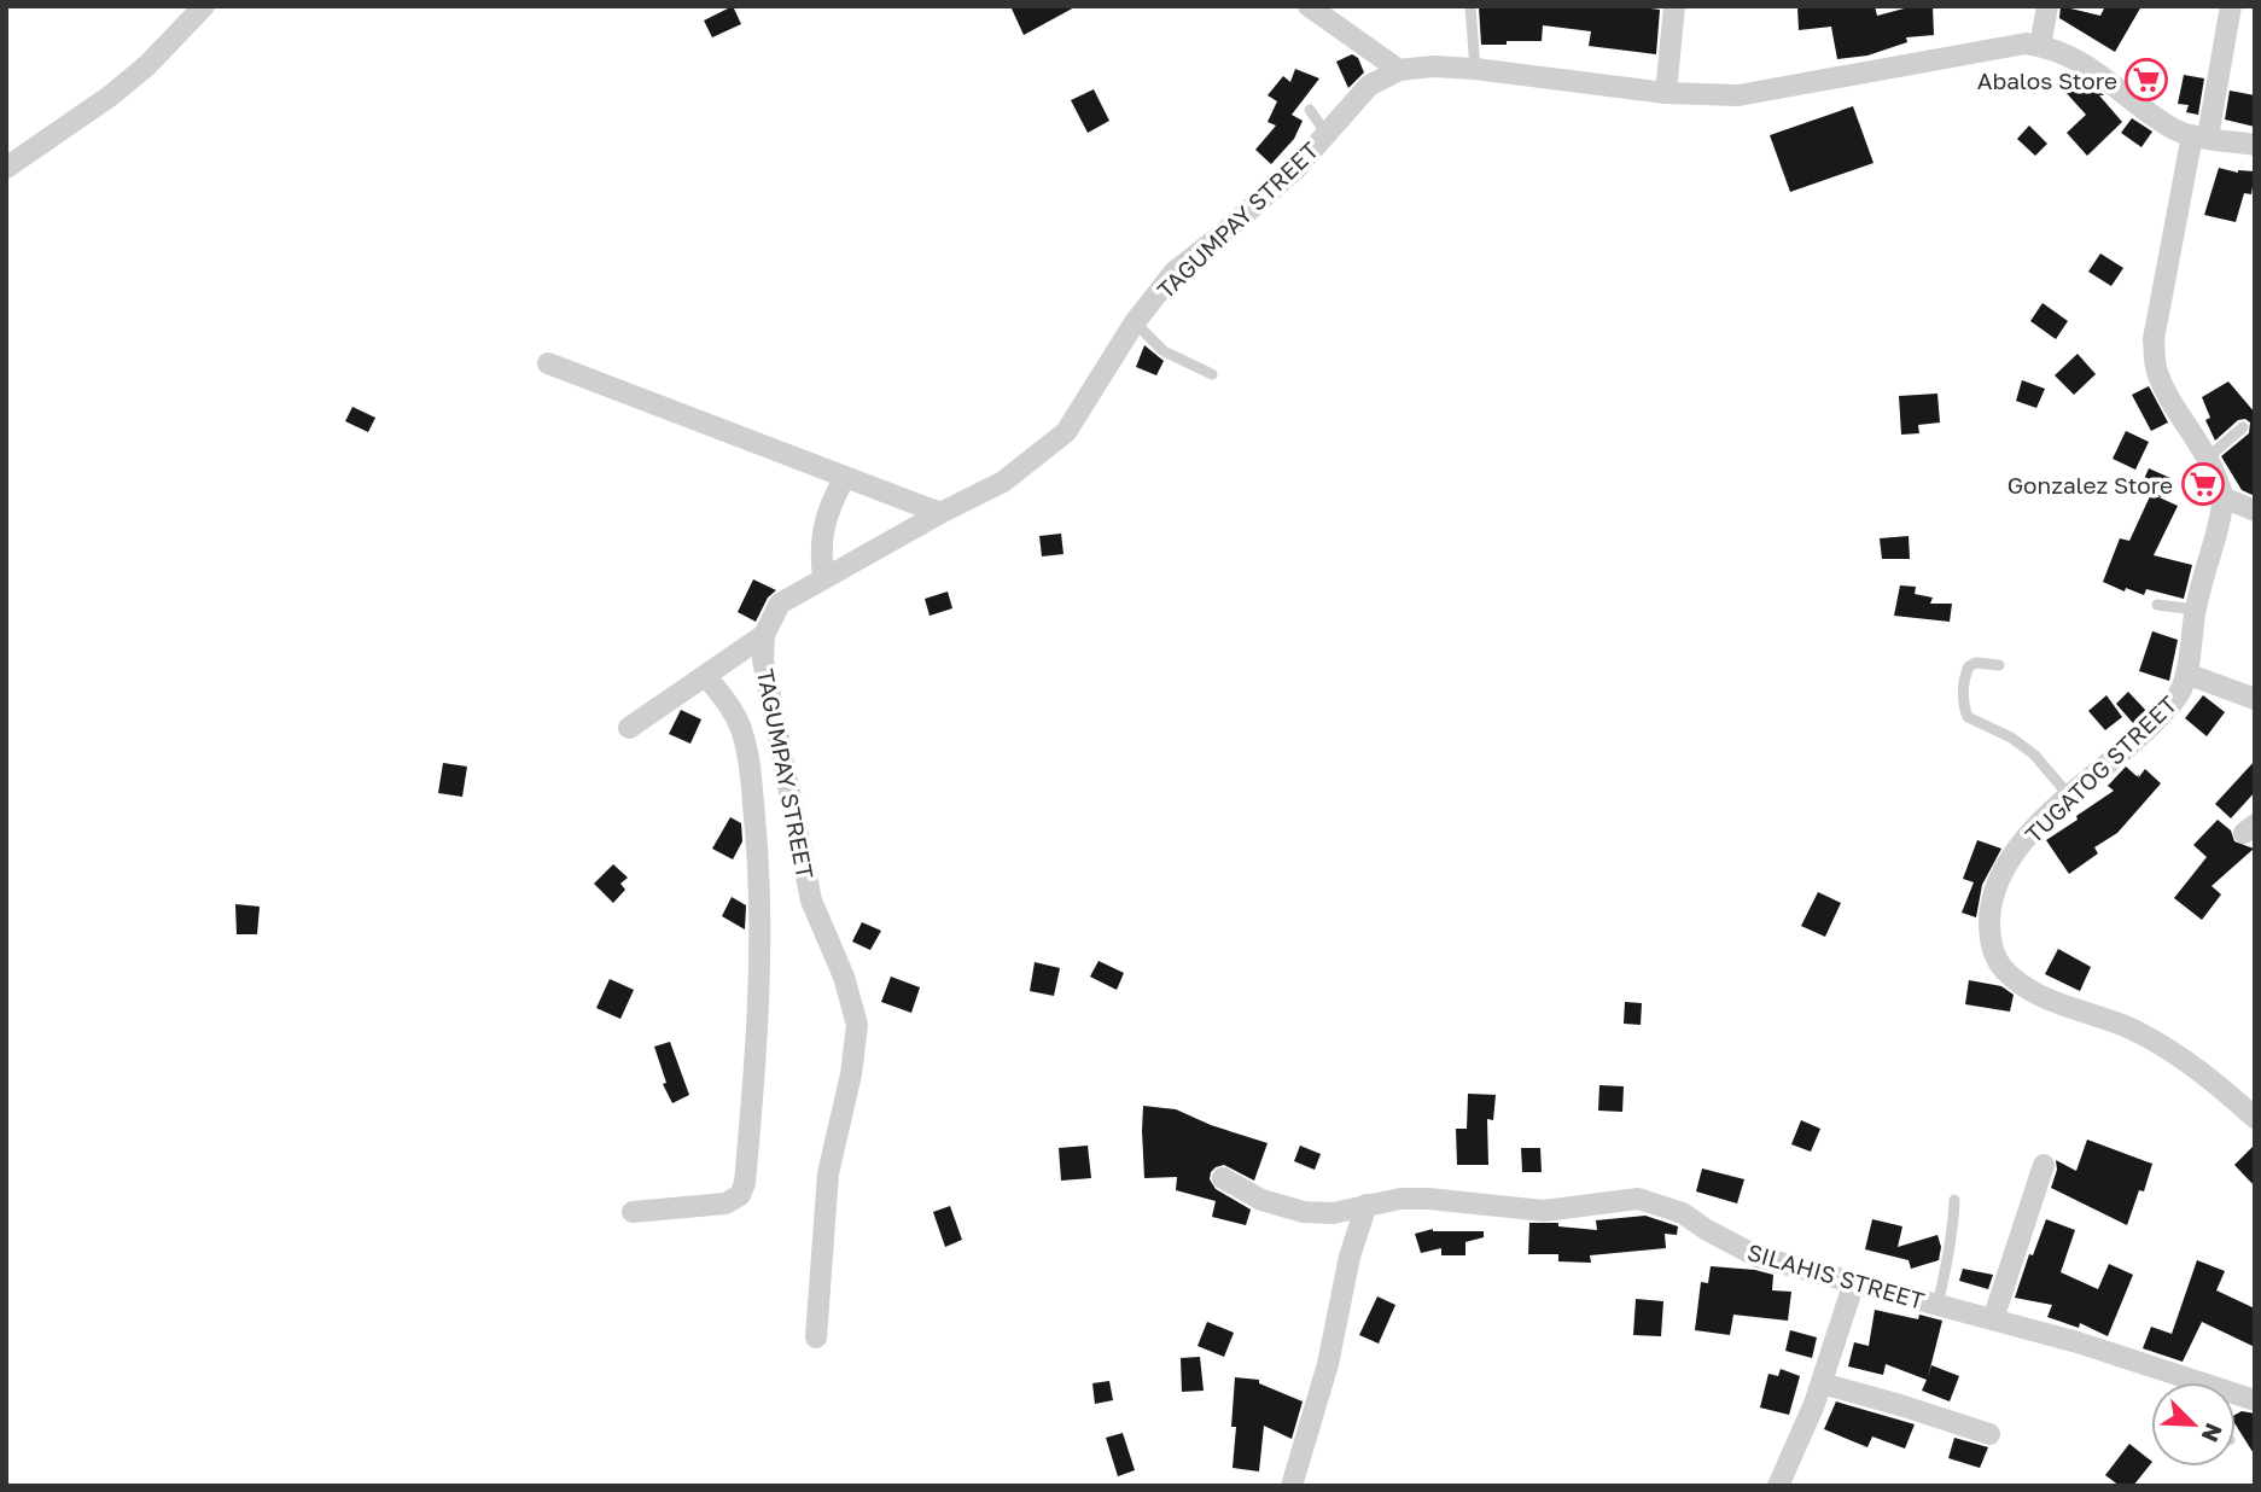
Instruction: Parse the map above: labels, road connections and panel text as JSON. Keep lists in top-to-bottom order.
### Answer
{
  "streets": {
    "street": ["TAGUMPAY STREET", "TUGATOG STREET", "SILAHIS STREET"]
  },
  "crossings": [
    ["TAGUMPAY STREET", "TUGATOG STREET"]
  ],
  "places": {
    "supermarket": ["Abalos Store", "Gonzalez Store"]
  },
  "north": "bottom right"
}
